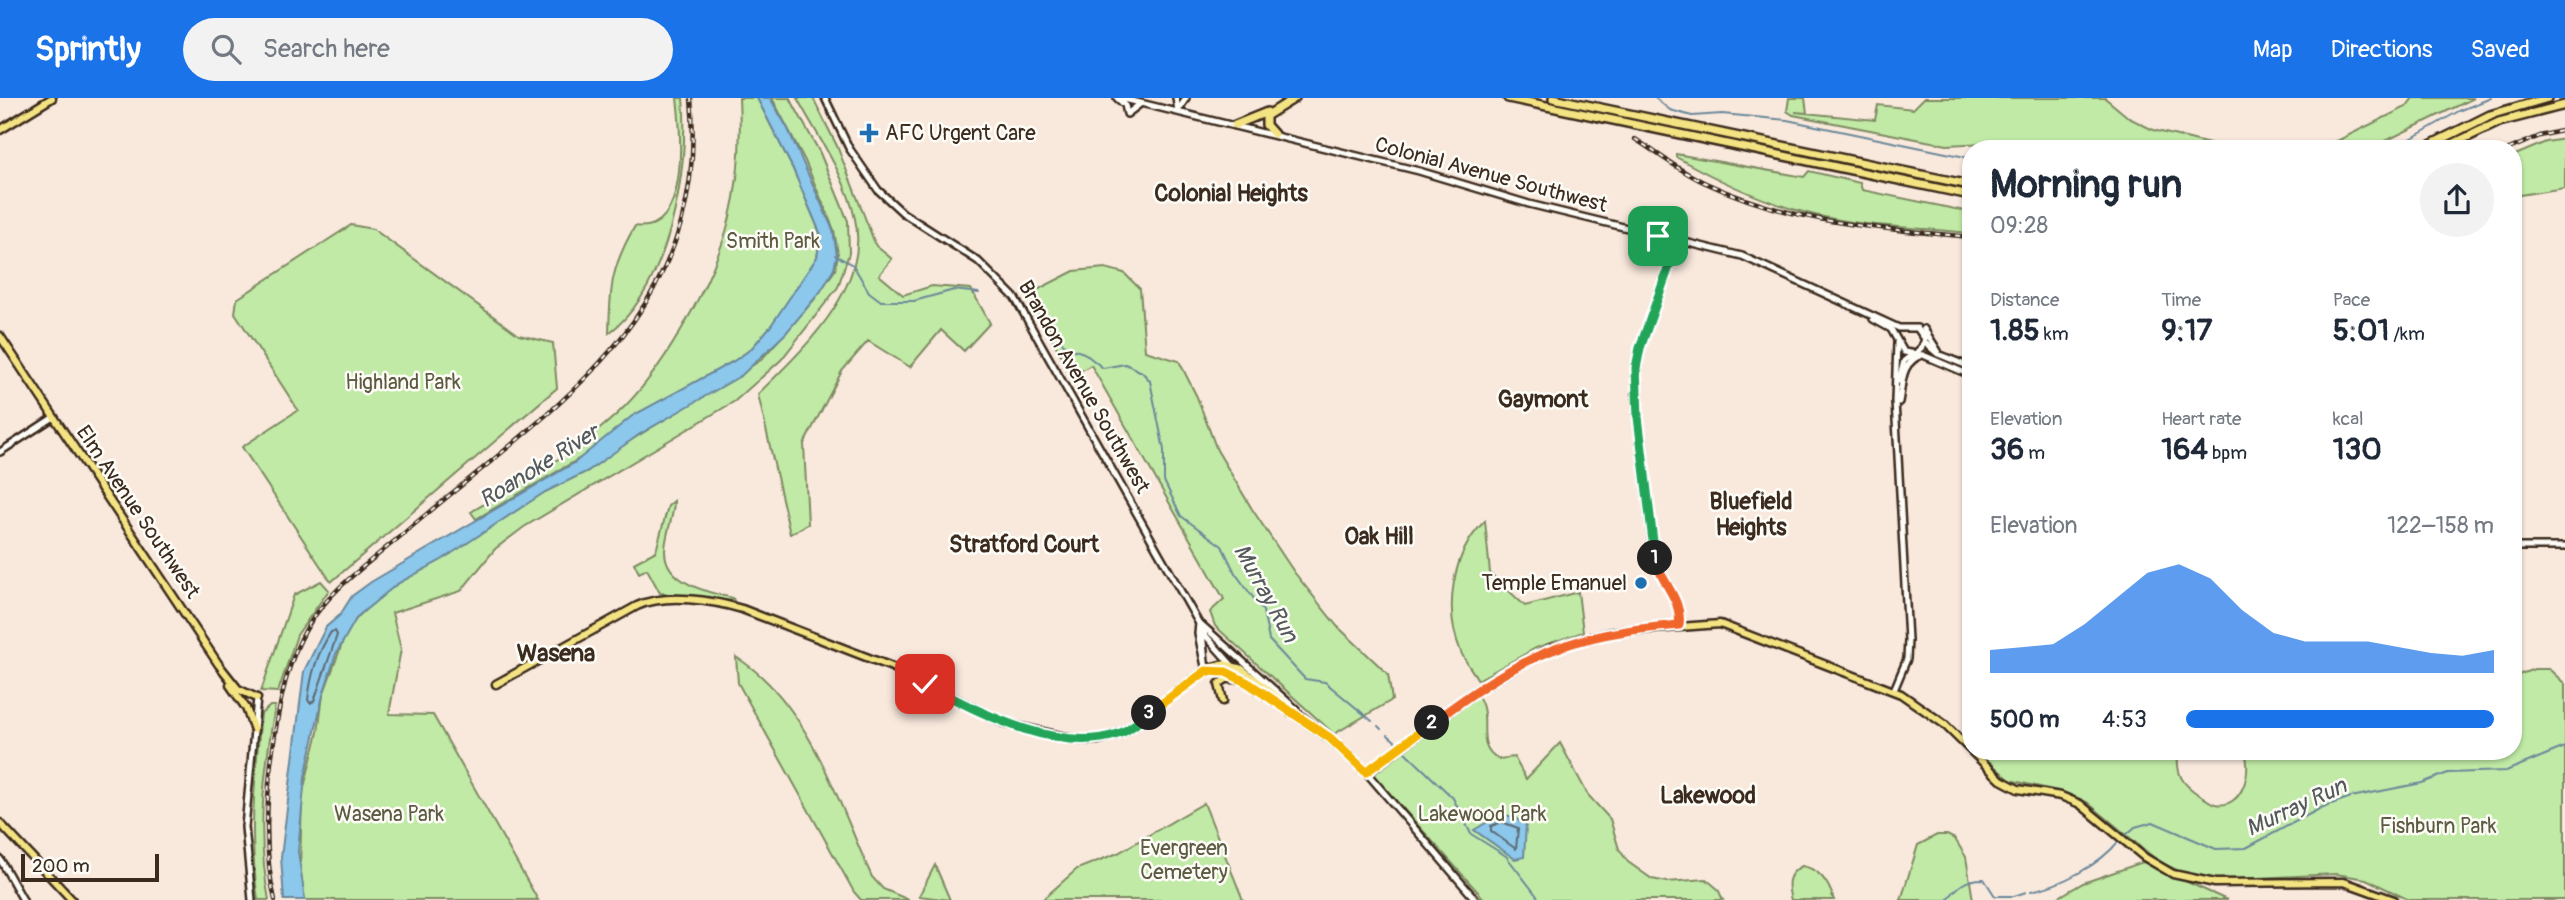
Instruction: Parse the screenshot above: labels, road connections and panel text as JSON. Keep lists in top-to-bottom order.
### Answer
{
  "streets": {
    "main road": ["Colonial Avenue Southwest", "Brandon Avenue Southwest", "Elm Avenue Southwest"]
  },
  "districts": [
    "Colonial Heights",
    "Gaymont",
    "Bluefield Heights",
    "Oak Hill",
    "Stratford Court",
    "Wasena",
    "Lakewood"
  ],
  "water": ["Roanoke River", "Murray Run"],
  "parks": [
    "Smith Park",
    "Highland Park",
    "Wasena Park",
    "Lakewood Park",
    "Fishburn Park",
    "Evergreen Cemetery"
  ],
  "places": {
    "health": ["AFC Urgent Care"],
    "other": ["Temple Emanuel"]
  },
  "scale_bar": "200 m",
  "page": {
    "header": "Sprintly",
    "search": "Search here",
    "nav": ["Map", "Directions", "Saved"],
    "heading": ["Morning run", "09:28"],
    "stats": [
      ["Distance", "1.85 km"],
      ["Time", "9:17"],
      ["Pace", "5:01 /km"],
      ["Elevation", "36 m"],
      ["Heart rate", "164 bpm"],
      ["kcal", "130"]
    ],
    "chart": ["Elevation", "122–158 m"],
    "pins": ["1", "3", "2"],
    "list": [
      {
        "name": "500 m",
        "note": "4:53"
      }
    ],
    "scale": "200 m"
  }
}
